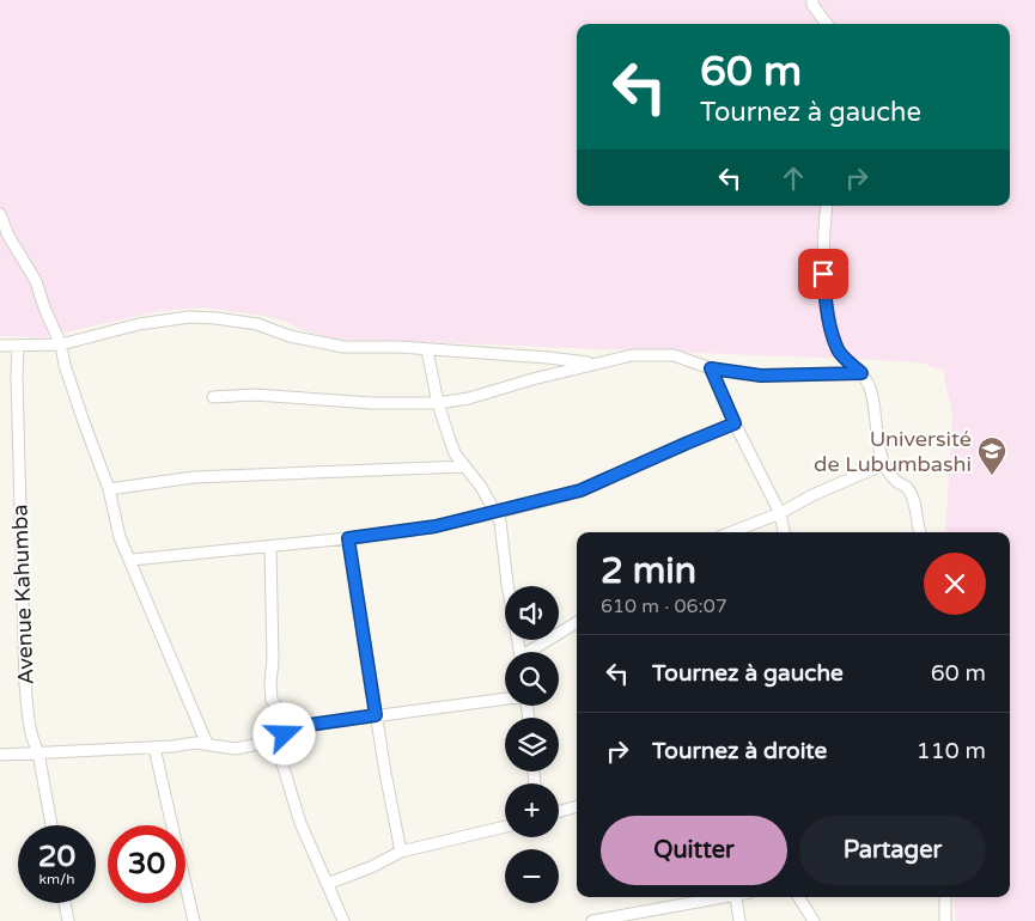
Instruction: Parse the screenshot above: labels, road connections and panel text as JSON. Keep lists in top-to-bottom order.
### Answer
{
  "streets": {
    "street": ["Avenue Kahumba"]
  },
  "places": {
    "school or university": ["Université de Lubumbashi"]
  },
  "page": {
    "turn": ["60 m", "Tournez à gauche"],
    "heading": ["2 min", "610 m · 06:07"],
    "map_buttons": ["+", "−"],
    "list": [
      {
        "name": "Tournez à gauche",
        "value": "60 m"
      },
      {
        "name": "Tournez à droite",
        "value": "110 m"
      }
    ],
    "buttons": ["Quitter", "Partager"],
    "speed": "20 km/h",
    "limit": "30"
  }
}
